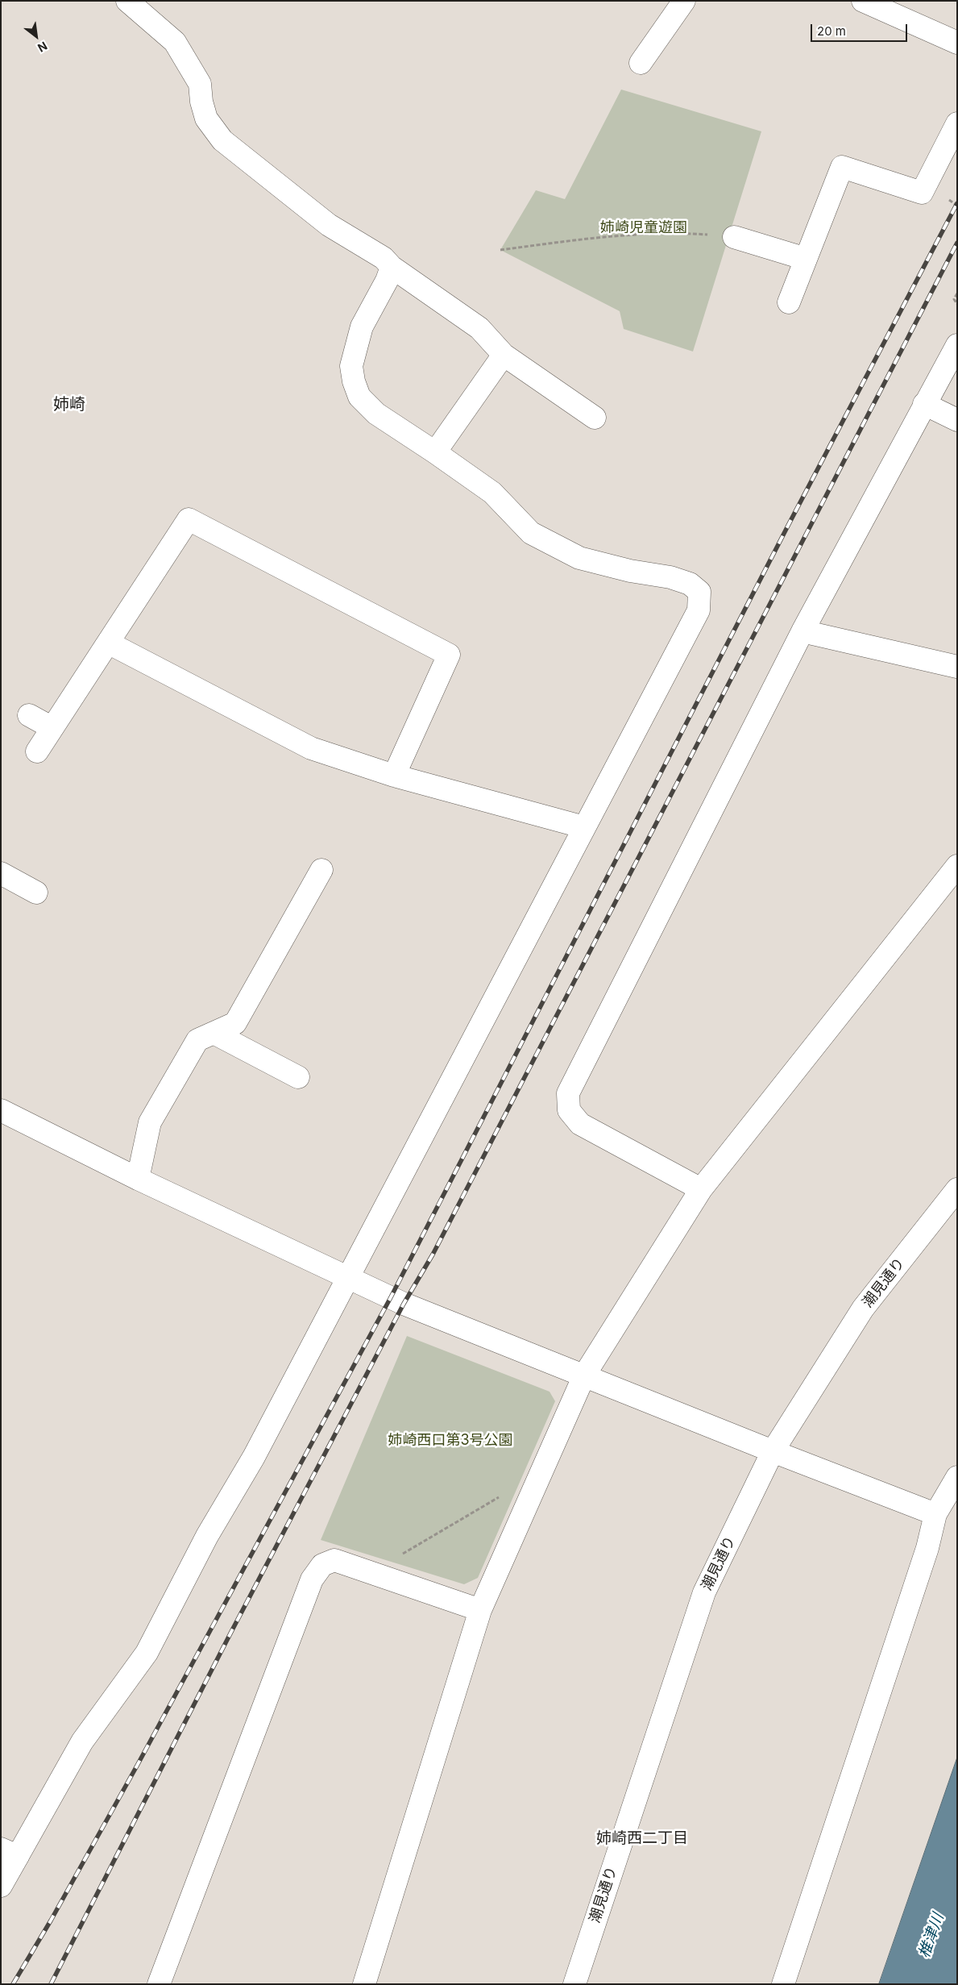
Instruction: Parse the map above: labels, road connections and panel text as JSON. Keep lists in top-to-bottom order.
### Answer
{
  "streets": {
    "street": ["潮見通り"]
  },
  "districts": ["姉崎", "姉崎西二丁目"],
  "water": ["椎津川"],
  "parks": ["姉崎児童遊園", "姉崎西口第3号公園"],
  "scale_bar": "20 m",
  "north": "bottom right"
}
